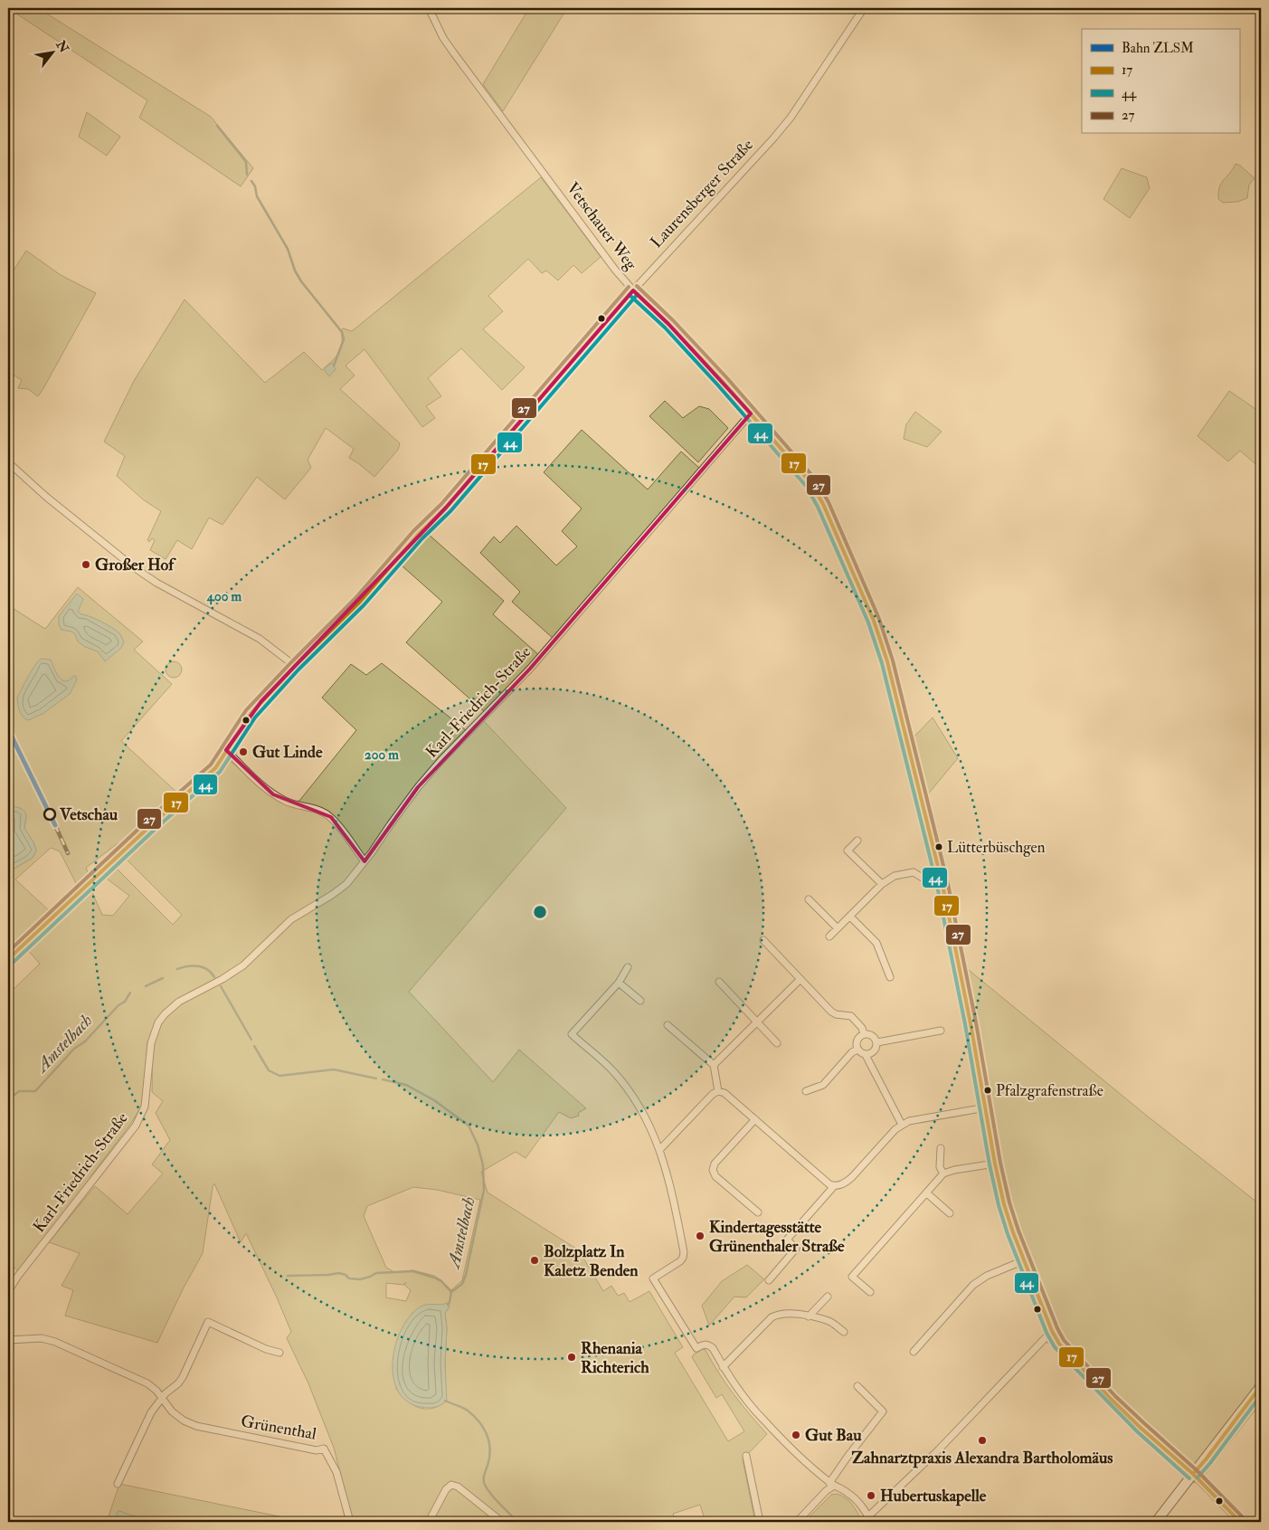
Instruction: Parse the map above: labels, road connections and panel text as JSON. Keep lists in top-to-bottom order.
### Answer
{
  "streets": {
    "street": [
      "Laurensberger Straße",
      "Vetschauer Weg",
      "Karl-Friedrich-Straße",
      "Grünenthal"
    ]
  },
  "crossings": [
    ["Laurensberger Straße", "Vetschauer Weg"],
    ["Vetschauer Weg", "Karl-Friedrich-Straße"]
  ],
  "water": ["Amstelbach"],
  "places": [
    "Großer Hof",
    "Gut Linde",
    "Vetschau",
    "Lütterbüschgen",
    "Pfalzgrafenstraße",
    "Kindertagesstätte Grünenthaler Straße",
    "Bolzplatz In Kaletz Benden",
    "Rhenania Richterich",
    "Gut Bau",
    "Zahnarztpraxis Alexandra Bartholomäus",
    "Hubertuskapelle"
  ],
  "lines": [
    "transit line 27",
    "transit line 17",
    "transit line 44",
    "rail line ZLSM"
  ],
  "legend": [
    "Bahn ZLSM",
    "17",
    "44",
    "27"
  ],
  "north": "top right",
  "rings": ["400 m", "200 m"]
}
